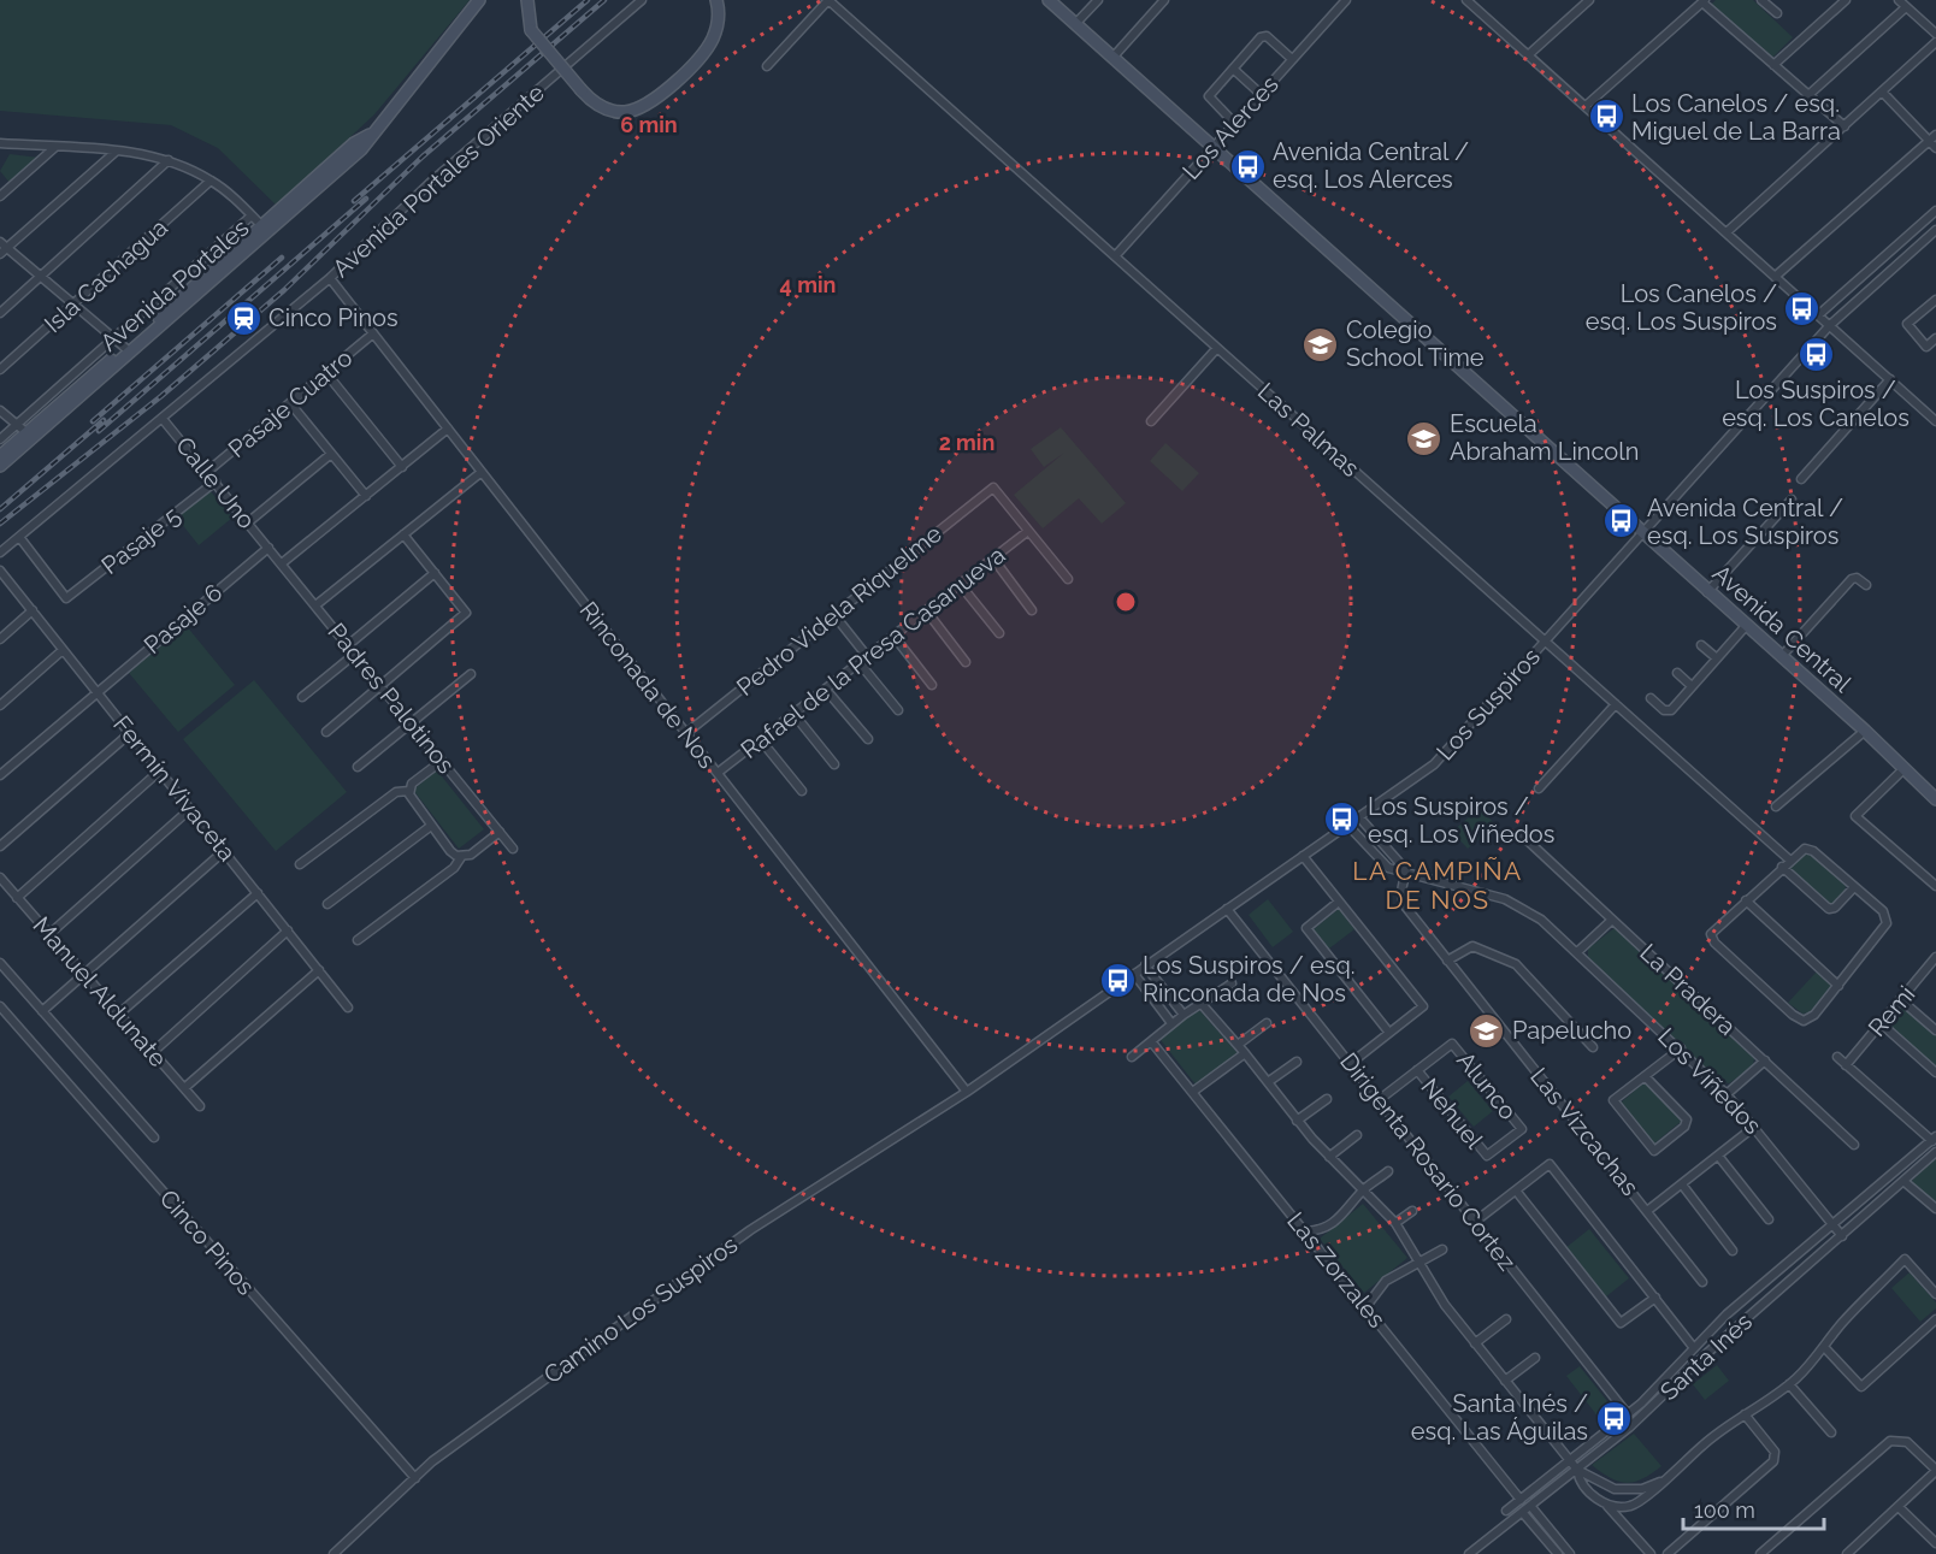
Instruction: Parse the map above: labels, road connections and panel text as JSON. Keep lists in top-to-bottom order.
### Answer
{
  "streets": {
    "street": [
      "Los Alerces",
      "Avenida Portales Oriente",
      "Isla Cachagua",
      "Avenida Portales",
      "Pasaje Cuatro",
      "Las Palmas",
      "Calle Uno",
      "Pasaje 5",
      "Pedro Videla Riquelme",
      "Pasaje 6",
      "Avenida Central",
      "Rafael de la Presa Casanueva",
      "Rinconada de Nos",
      "Padres Palotinos",
      "Los Suspiros",
      "Fermín Vivaceta",
      "La Pradera",
      "Manuel Aldunate",
      "Remi",
      "Los Viñedos",
      "Alunco",
      "Nehuel",
      "Las Vizcachas",
      "Dirigenta Rosario Cortez",
      "Cinco Pinos",
      "Las Zorzales",
      "Camino Los Suspiros",
      "Santa Inés"
    ]
  },
  "crossings": [
    ["Los Alerces", "Las Palmas"],
    ["Los Alerces", "Avenida Central"],
    ["Avenida Portales Oriente", "Calle Uno"],
    ["Avenida Portales Oriente", "Pasaje 5"],
    ["Avenida Portales Oriente", "Rinconada de Nos"],
    ["Pasaje Cuatro", "Calle Uno"],
    ["Pasaje Cuatro", "Rinconada de Nos"],
    ["Las Palmas", "Los Suspiros"],
    ["Calle Uno", "Pasaje 5"],
    ["Calle Uno", "Pasaje 6"],
    ["Calle Uno", "Padres Palotinos"],
    ["Pedro Videla Riquelme", "Rafael de la Presa Casanueva"],
    ["Pedro Videla Riquelme", "Rinconada de Nos"],
    ["Pasaje 6", "Padres Palotinos"],
    ["Pasaje 6", "Fermín Vivaceta"],
    ["Avenida Central", "Los Suspiros"],
    ["Rafael de la Presa Casanueva", "Rinconada de Nos"],
    ["Rinconada de Nos", "Los Suspiros"],
    ["Rinconada de Nos", "Camino Los Suspiros"],
    ["Los Suspiros", "Los Viñedos"],
    ["Los Suspiros", "Dirigenta Rosario Cortez"],
    ["Los Suspiros", "Camino Los Suspiros"],
    ["Los Viñedos", "Las Vizcachas"],
    ["Los Viñedos", "Santa Inés"],
    ["Alunco", "Nehuel"],
    ["Dirigenta Rosario Cortez", "Santa Inés"],
    ["Cinco Pinos", "Camino Los Suspiros"],
    ["Las Zorzales", "Santa Inés"]
  ],
  "districts": ["LA CAMPIÑA DE NOS"],
  "places": {
    "bus stop": [
      "Los Canelos / esq. Miguel de La Barra",
      "Avenida Central / esq. Los Alerces",
      "Los Canelos / esq. Los Suspiros",
      "Los Suspiros / esq. Los Canelos",
      "Avenida Central / esq. Los Suspiros",
      "Los Suspiros / esq. Los Viñedos",
      "Los Suspiros / esq. Rinconada de Nos",
      "Santa Inés / esq. Las Águilas"
    ],
    "station": ["Cinco Pinos"],
    "school or university": ["Colegio School Time", "Escuela Abraham Lincoln", "Papelucho"]
  },
  "scale_bar": "100 m",
  "rings": ["6 min", "4 min", "2 min"]
}
